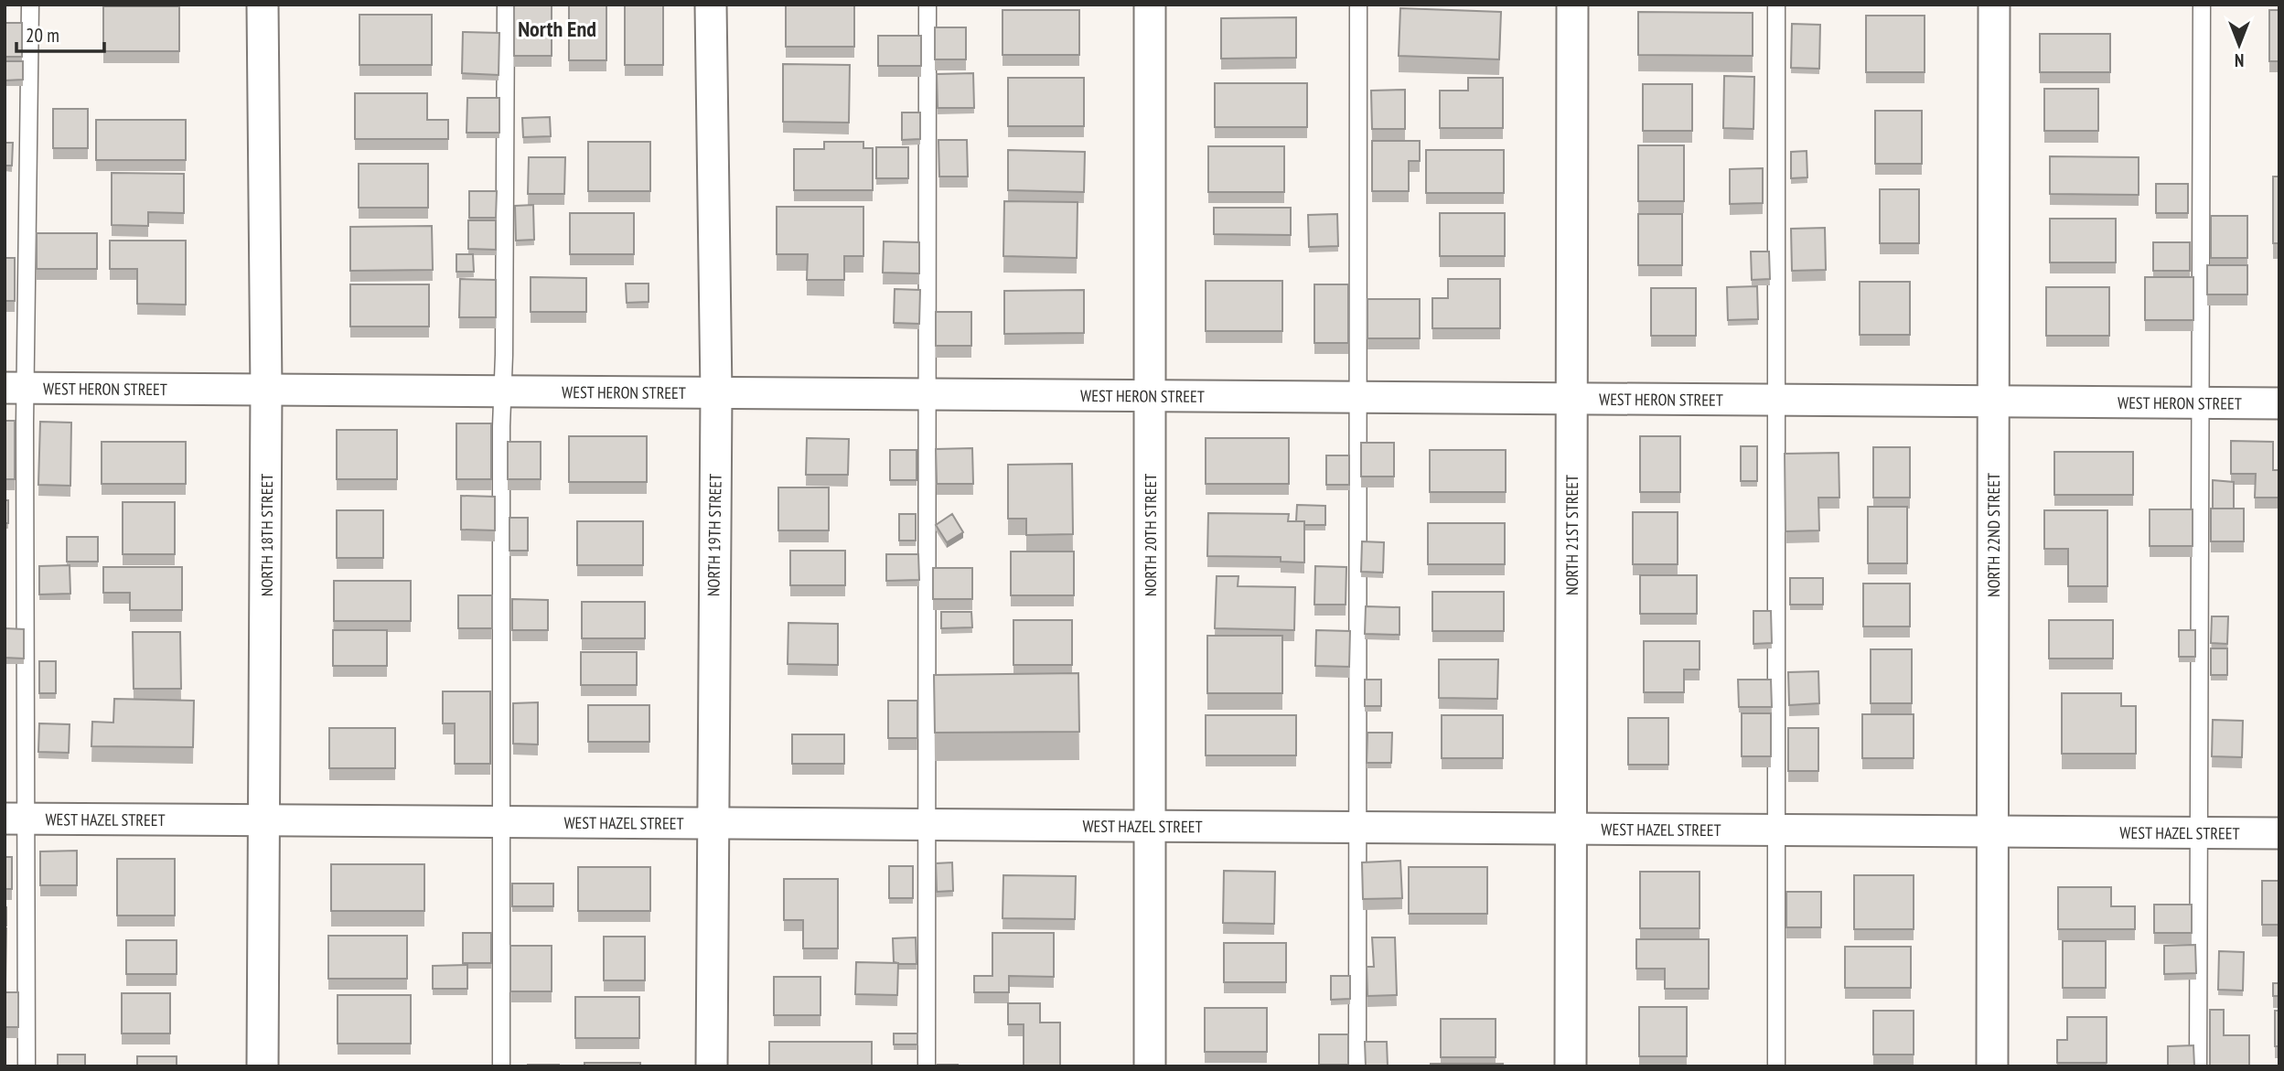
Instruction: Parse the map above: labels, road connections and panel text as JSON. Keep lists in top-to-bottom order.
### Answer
{
  "streets": {
    "street": [
      "WEST HERON STREET",
      "NORTH 18TH STREET",
      "NORTH 19TH STREET",
      "NORTH 20TH STREET",
      "NORTH 21ST STREET",
      "NORTH 22ND STREET",
      "WEST HAZEL STREET"
    ]
  },
  "crossings": [
    ["WEST HERON STREET", "NORTH 18TH STREET"],
    ["WEST HERON STREET", "NORTH 19TH STREET"],
    ["WEST HERON STREET", "NORTH 20TH STREET"],
    ["WEST HERON STREET", "NORTH 21ST STREET"],
    ["WEST HERON STREET", "NORTH 22ND STREET"],
    ["NORTH 18TH STREET", "WEST HAZEL STREET"],
    ["NORTH 19TH STREET", "WEST HAZEL STREET"],
    ["NORTH 20TH STREET", "WEST HAZEL STREET"],
    ["NORTH 21ST STREET", "WEST HAZEL STREET"],
    ["NORTH 22ND STREET", "WEST HAZEL STREET"]
  ],
  "districts": ["North End"],
  "scale_bar": "20 m",
  "north": "bottom"
}
